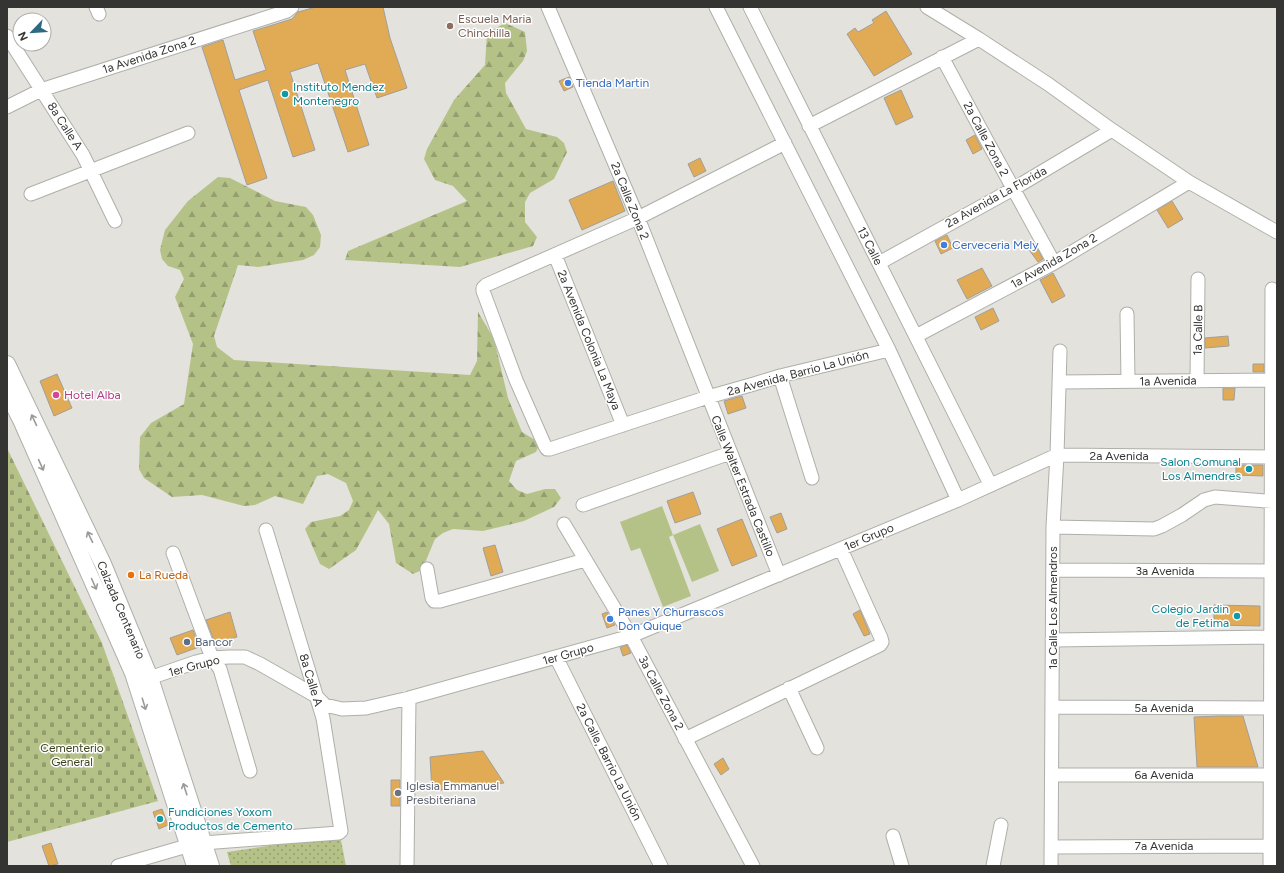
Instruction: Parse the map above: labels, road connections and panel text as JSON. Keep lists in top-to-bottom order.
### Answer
{
  "streets": {
    "main road": ["Calzada Centenario"],
    "street": [
      "1a Avenida Zona 2",
      "8a Calle A",
      "2a Calle Zona 2",
      "2a Avenida La Florida",
      "13 Calle",
      "1a Calle B",
      "2a Avenida Colonia La Maya",
      "2a Avenida, Barrio La Unión",
      "1a Avenida",
      "2a Avenida",
      "Calle Walter Estrada Castillo",
      "1er Grupo",
      "3a Avenida",
      "1a Calle Los Almendros",
      "3a Calle Zona 2",
      "5a Avenida",
      "2a Calle, Barrio La Unión",
      "6a Avenida",
      "7a Avenida"
    ]
  },
  "crossings": [
    ["1a Avenida Zona 2", "8a Calle A"],
    ["1a Avenida Zona 2", "2a Calle Zona 2"],
    ["1a Avenida Zona 2", "13 Calle"],
    ["8a Calle A", "1er Grupo"],
    ["8a Calle A", "Calzada Centenario"],
    ["2a Calle Zona 2", "2a Avenida La Florida"],
    ["2a Calle Zona 2", "2a Avenida, Barrio La Unión"],
    ["2a Calle Zona 2", "Calle Walter Estrada Castillo"],
    ["2a Avenida La Florida", "13 Calle"],
    ["13 Calle", "2a Avenida"],
    ["13 Calle", "1er Grupo"],
    ["1a Calle B", "1a Avenida"],
    ["2a Avenida Colonia La Maya", "2a Avenida, Barrio La Unión"],
    ["2a Avenida, Barrio La Unión", "Calle Walter Estrada Castillo"],
    ["1a Avenida", "1a Calle Los Almendros"],
    ["2a Avenida", "1er Grupo"],
    ["2a Avenida", "1a Calle Los Almendros"],
    ["Calle Walter Estrada Castillo", "1er Grupo"],
    ["1er Grupo", "Calzada Centenario"],
    ["1er Grupo", "3a Calle Zona 2"],
    ["1er Grupo", "2a Calle, Barrio La Unión"],
    ["3a Avenida", "1a Calle Los Almendros"],
    ["1a Calle Los Almendros", "5a Avenida"],
    ["1a Calle Los Almendros", "6a Avenida"],
    ["1a Calle Los Almendros", "7a Avenida"]
  ],
  "parks": ["Cementerio General"],
  "places": [
    "Escuela Maria Chinchilla",
    "Tienda Martin",
    "Instituto Mendez Montenegro",
    "Cerveceria Mely",
    "Hotel Alba",
    "Salon Comunal Los Almendres",
    "La Rueda",
    "Colegio Jardin de Fetima",
    "Panes Y Churrascos Don Quique",
    "Bancor",
    "Iglesia Emmanuel Presbiteriana",
    "Fundiciones Yoxom Productos de Cemento"
  ],
  "north": "bottom left"
}
